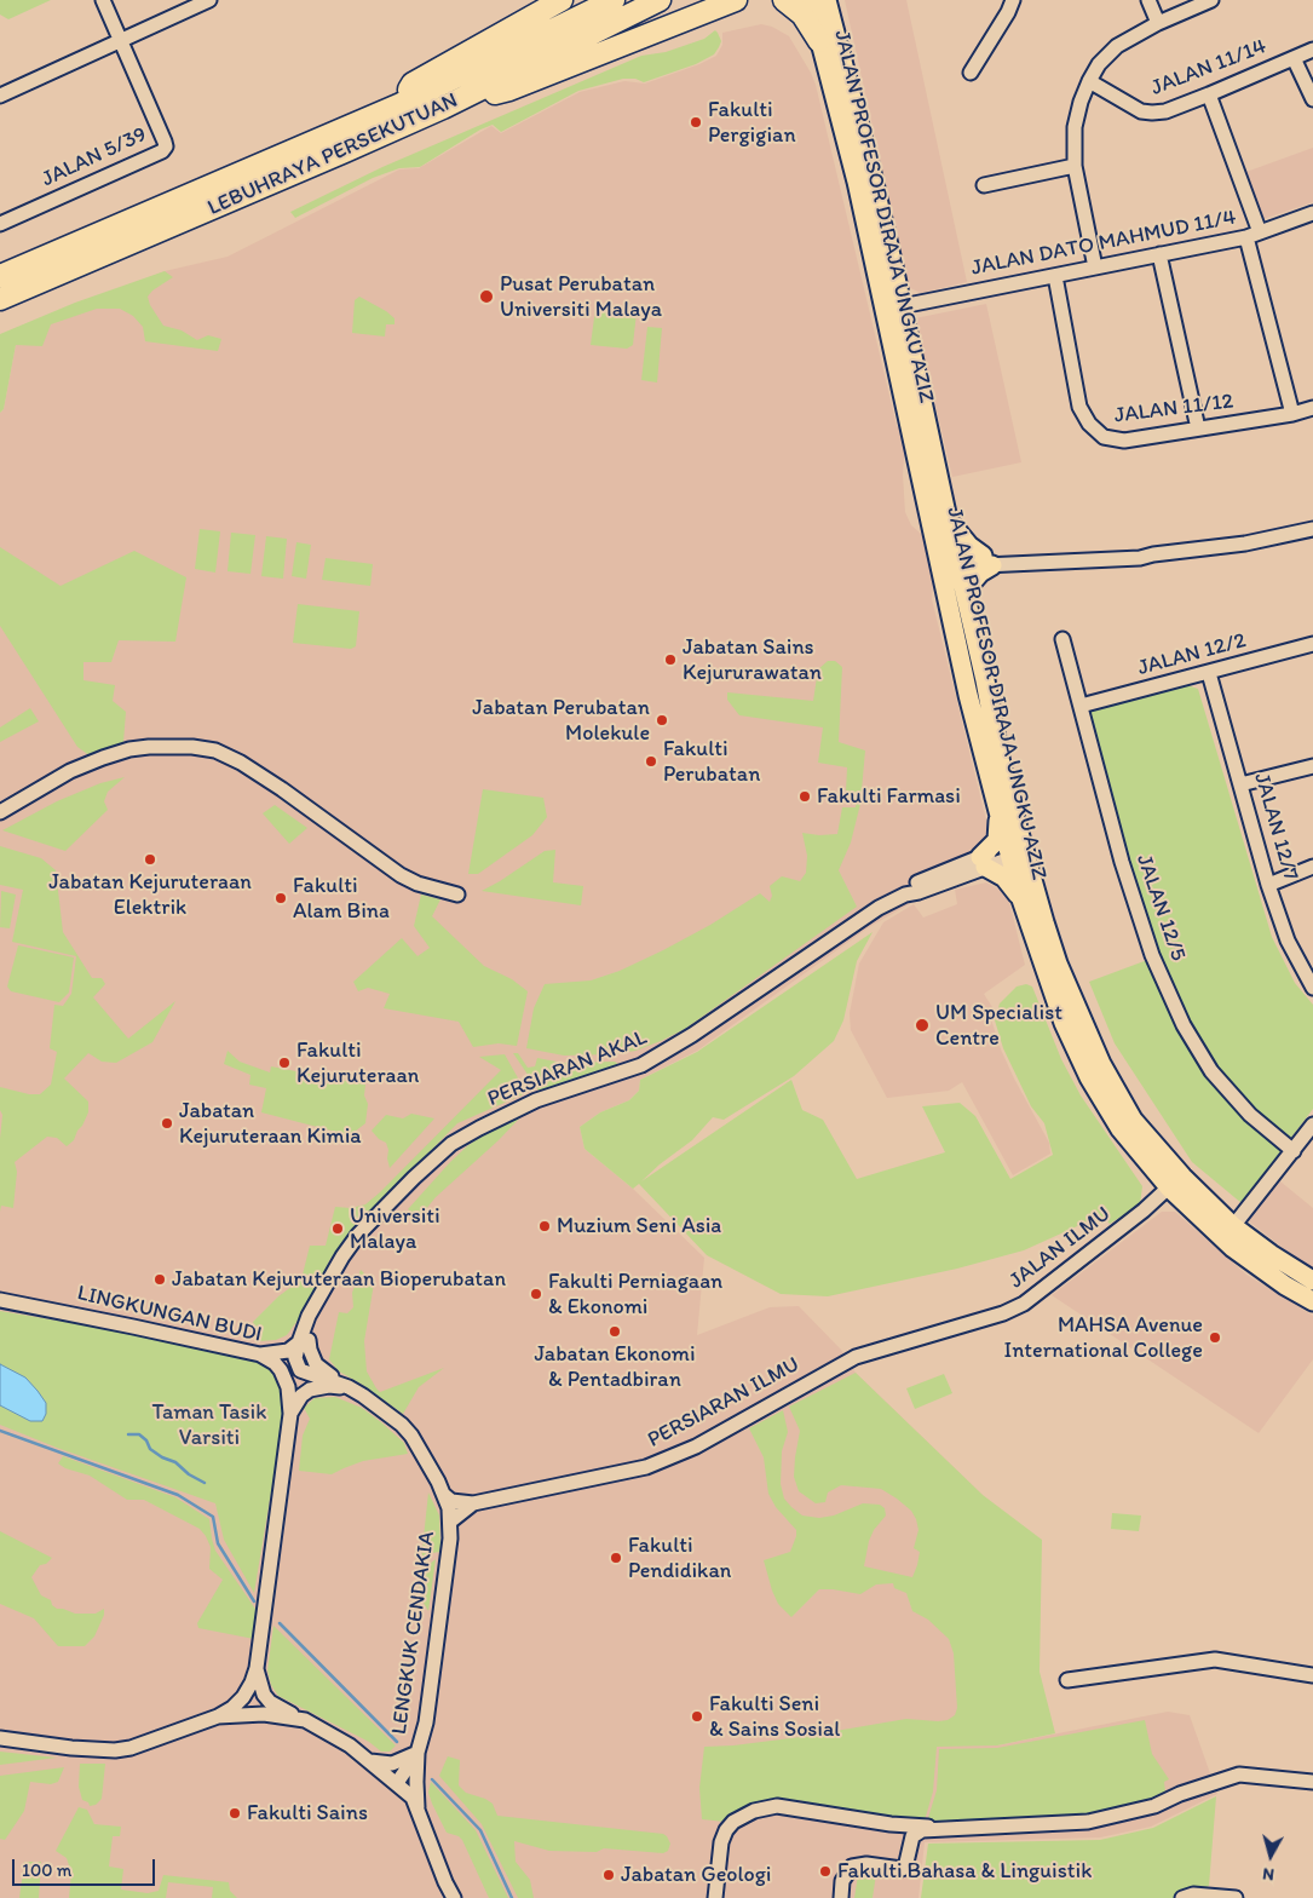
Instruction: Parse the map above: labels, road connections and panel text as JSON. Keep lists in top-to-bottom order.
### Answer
{
  "streets": {
    "highway": ["LEBUHRAYA PERSEKUTUAN"],
    "main road": ["JALAN PROFESOR DIRAJA UNGKU AZIZ"],
    "street": [
      "JALAN 11/14",
      "JALAN 5/39",
      "JALAN DATO MAHMUD 11/4",
      "JALAN 11/12",
      "JALAN 12/2",
      "JALAN 12/7",
      "JALAN 12/5",
      "PERSIARAN AKAL",
      "JALAN ILMU",
      "LINGKUNGAN BUDI",
      "PERSIARAN ILMU",
      "LENGKUK CENDAKIA"
    ]
  },
  "crossings": [
    ["JALAN PROFESOR DIRAJA UNGKU AZIZ", "JALAN DATO MAHMUD 11/4"],
    ["JALAN PROFESOR DIRAJA UNGKU AZIZ", "PERSIARAN AKAL"],
    ["JALAN PROFESOR DIRAJA UNGKU AZIZ", "JALAN ILMU"],
    ["JALAN DATO MAHMUD 11/4", "JALAN 11/12"],
    ["JALAN 12/2", "JALAN 12/7"],
    ["JALAN 12/2", "JALAN 12/5"],
    ["PERSIARAN AKAL", "LINGKUNGAN BUDI"],
    ["PERSIARAN AKAL", "LENGKUK CENDAKIA"],
    ["JALAN ILMU", "PERSIARAN ILMU"],
    ["LINGKUNGAN BUDI", "LENGKUK CENDAKIA"],
    ["PERSIARAN ILMU", "LENGKUK CENDAKIA"]
  ],
  "parks": ["Taman Tasik Varsiti"],
  "places": [
    "Fakulti Pergigian",
    "Pusat Perubatan Universiti Malaya",
    "Jabatan Sains Kejururawatan",
    "Jabatan Perubatan Molekule",
    "Fakulti Perubatan",
    "Fakulti Farmasi",
    "Jabatan Kejuruteraan Elektrik",
    "Fakulti Alam Bina",
    "UM Specialist Centre",
    "Fakulti Kejuruteraan",
    "Jabatan Kejuruteraan Kimia",
    "Muzium Seni Asia",
    "Universiti Malaya",
    "Jabatan Kejuruteraan Bioperubatan",
    "Fakulti Perniagaan & Ekonomi",
    "Jabatan Ekonomi & Pentadbiran",
    "MAHSA Avenue International College",
    "Fakulti Pendidikan",
    "Fakulti Seni & Sains Sosial",
    "Fakulti Sains",
    "Fakulti Bahasa & Linguistik",
    "Jabatan Geologi"
  ],
  "scale_bar": "100 m",
  "north": "bottom"
}
